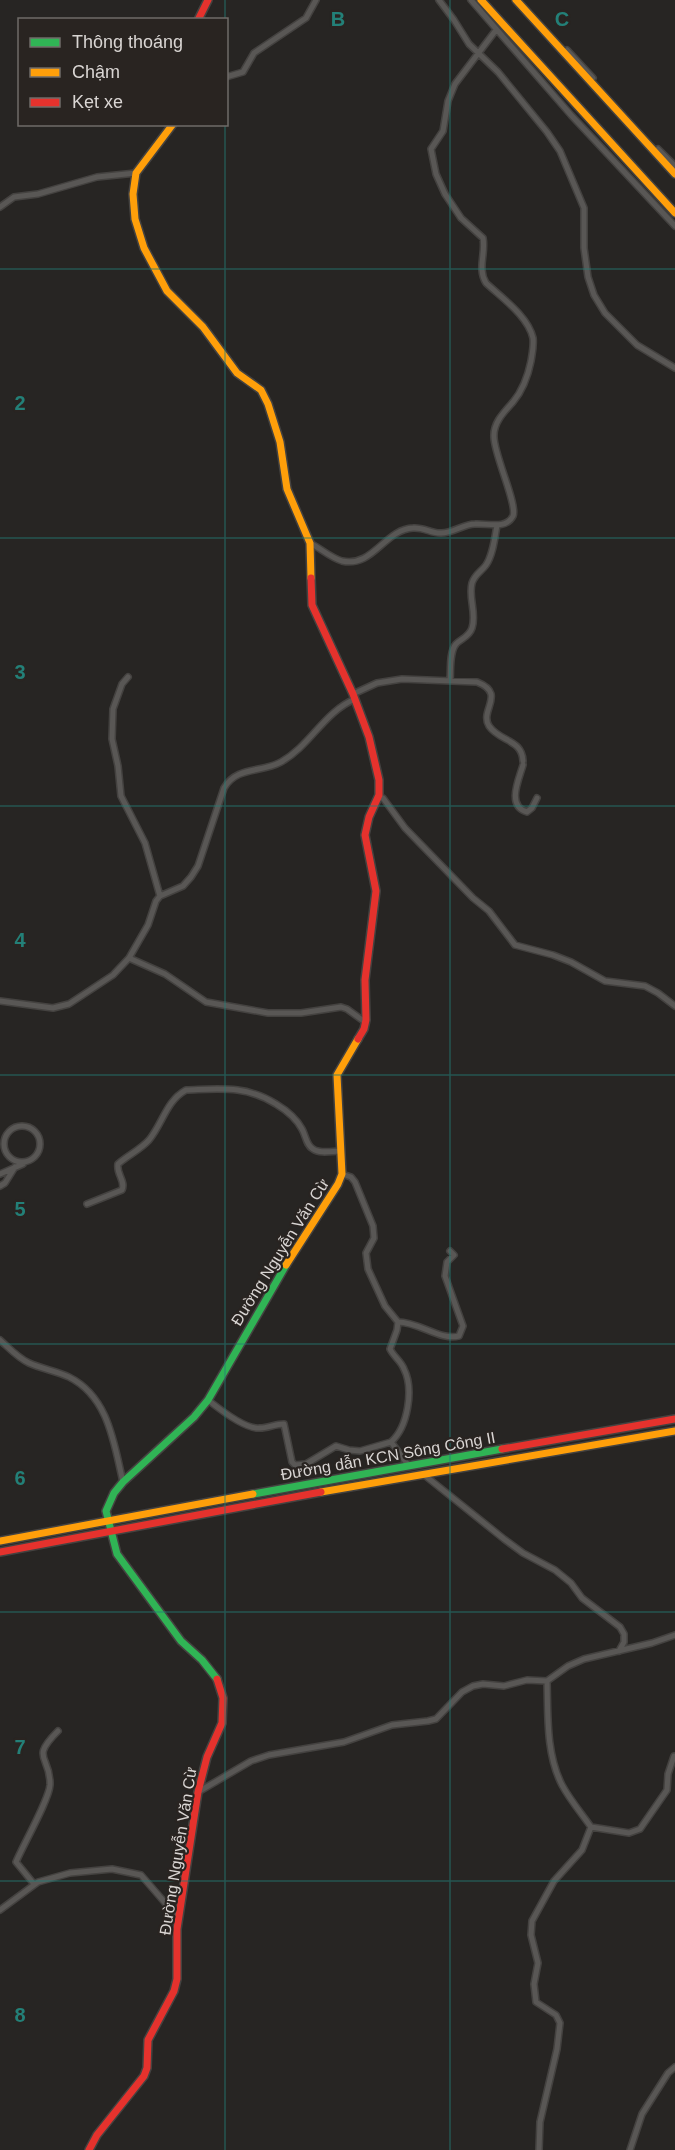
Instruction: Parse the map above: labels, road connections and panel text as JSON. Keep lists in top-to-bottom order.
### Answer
{
  "streets": {
    "main road": ["Đường Nguyễn Văn Cừ", "Đường dẫn KCN Sông Công II"]
  },
  "crossings": [
    ["Đường Nguyễn Văn Cừ", "Đường dẫn KCN Sông Công II"]
  ],
  "legend": ["Thông thoáng", "Chậm", "Kẹt xe"],
  "grid": {
    "columns": ["B", "C"],
    "rows": [
      "2",
      "3",
      "4",
      "5",
      "6",
      "7",
      "8"
    ]
  }
}
